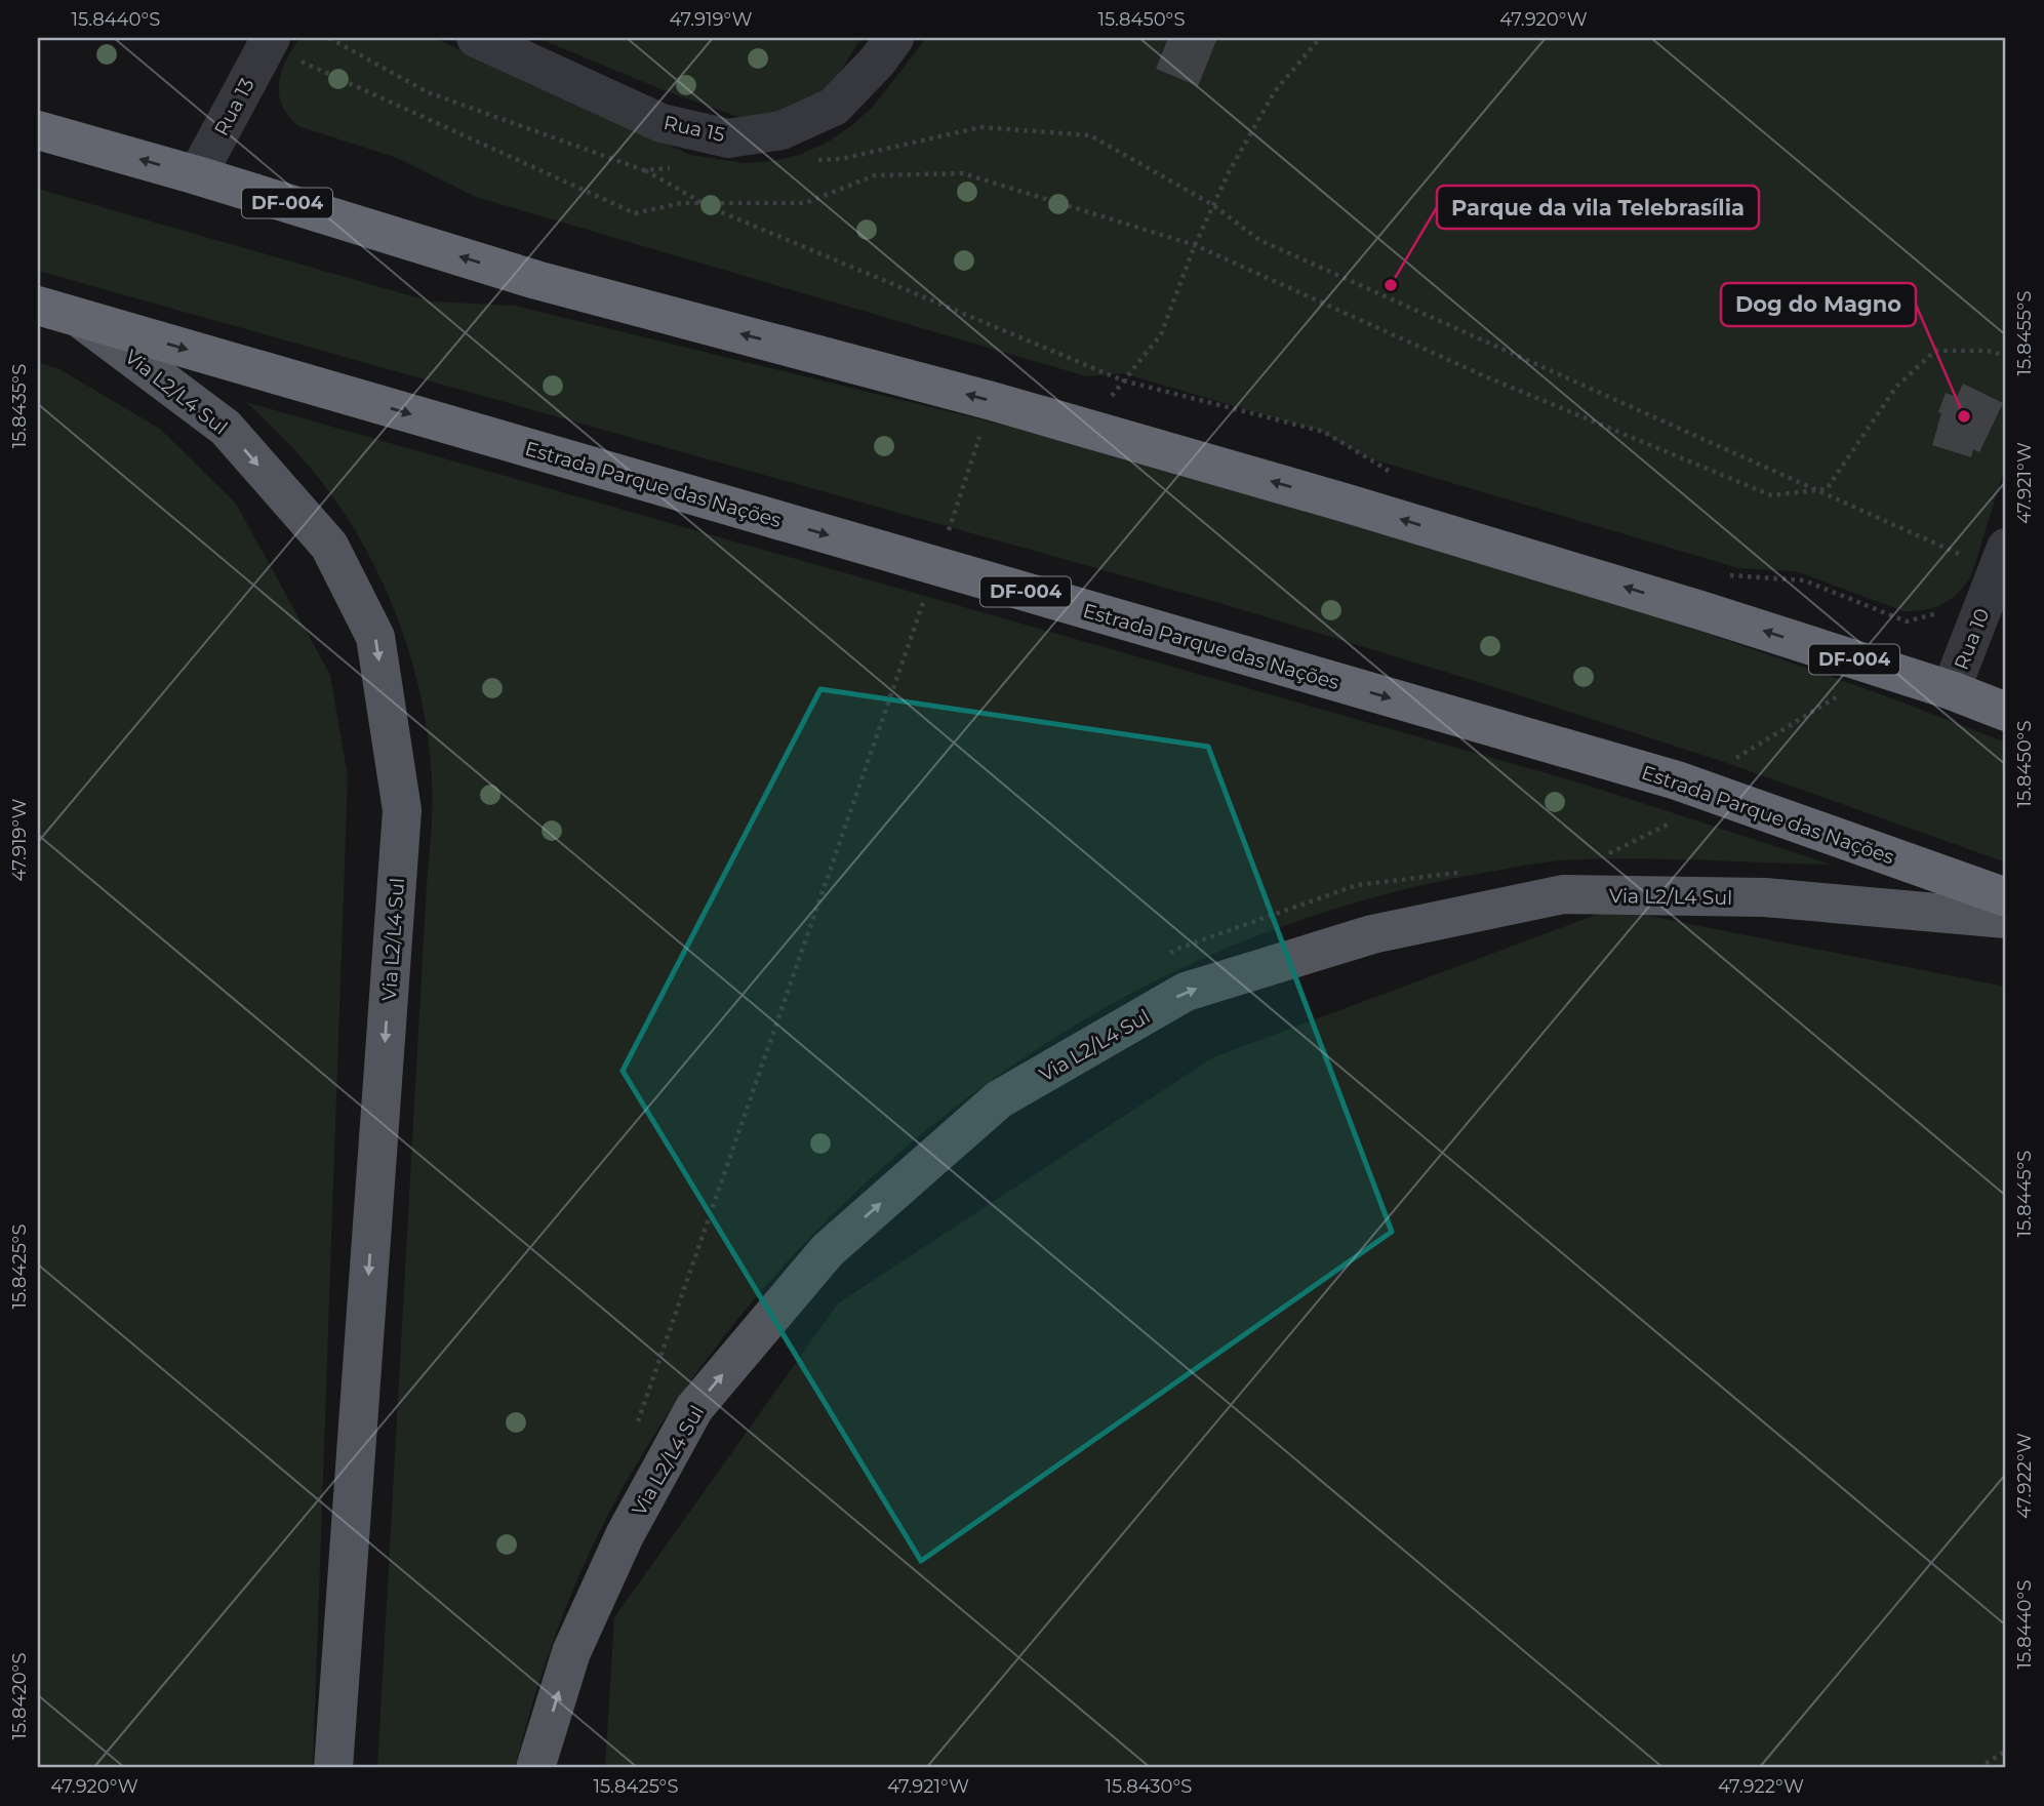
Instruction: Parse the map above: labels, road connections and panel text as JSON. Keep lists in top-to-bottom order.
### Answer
{
  "streets": {
    "highway": ["DF-004", "Estrada Parque das Nações"],
    "main road": ["Via L2/L4 Sul"],
    "street": ["Rua 13", "Rua 15", "Rua 10"]
  },
  "crossings": [
    ["Rua 13", "DF-004"],
    ["DF-004", "Rua 10"],
    ["Via L2/L4 Sul", "Estrada Parque das Nações"]
  ],
  "places": ["Parque da vila Telebrasília", "Dog do Magno"],
  "coordinates": [
    "15.8440°S",
    "47.919°W",
    "15.8450°S",
    "47.920°W",
    "15.8455°S",
    "15.8435°S",
    "47.921°W",
    "15.8445°S",
    "15.8425°S",
    "47.922°W",
    "15.8420°S",
    "15.8430°S"
  ]
}
